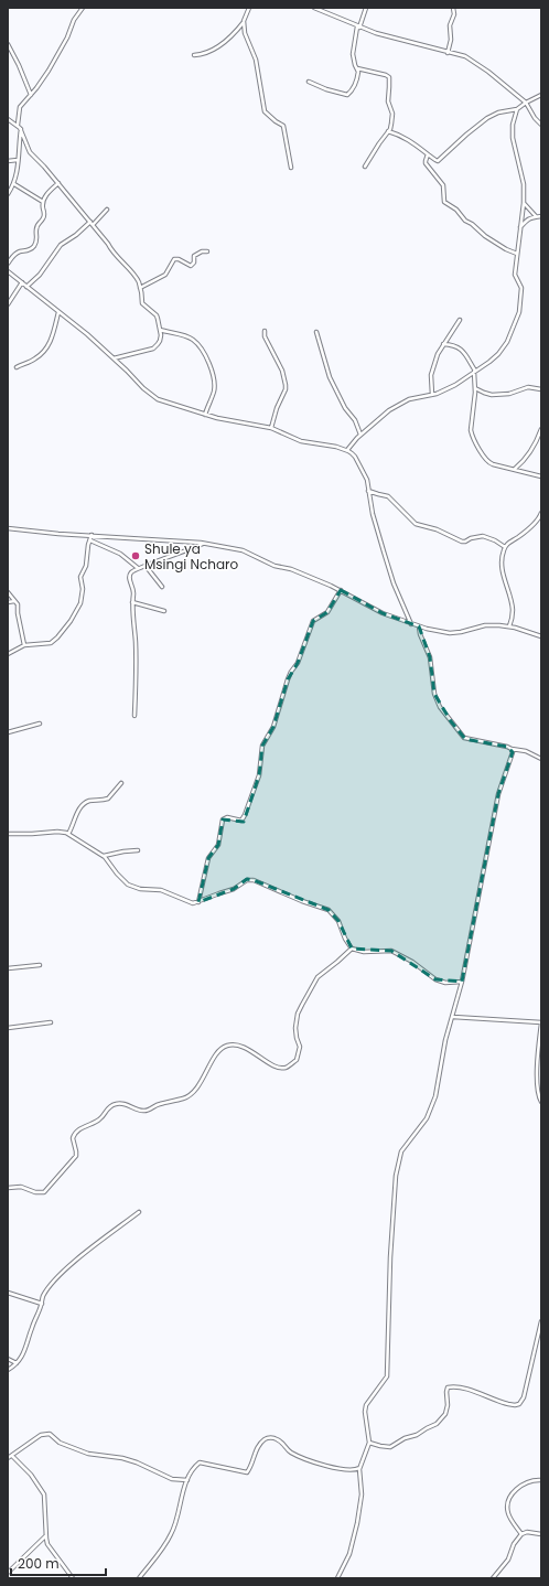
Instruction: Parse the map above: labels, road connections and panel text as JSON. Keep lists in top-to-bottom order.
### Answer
{
  "places": ["Shule ya Msingi Ncharo"],
  "scale_bar": "200 m"
}
